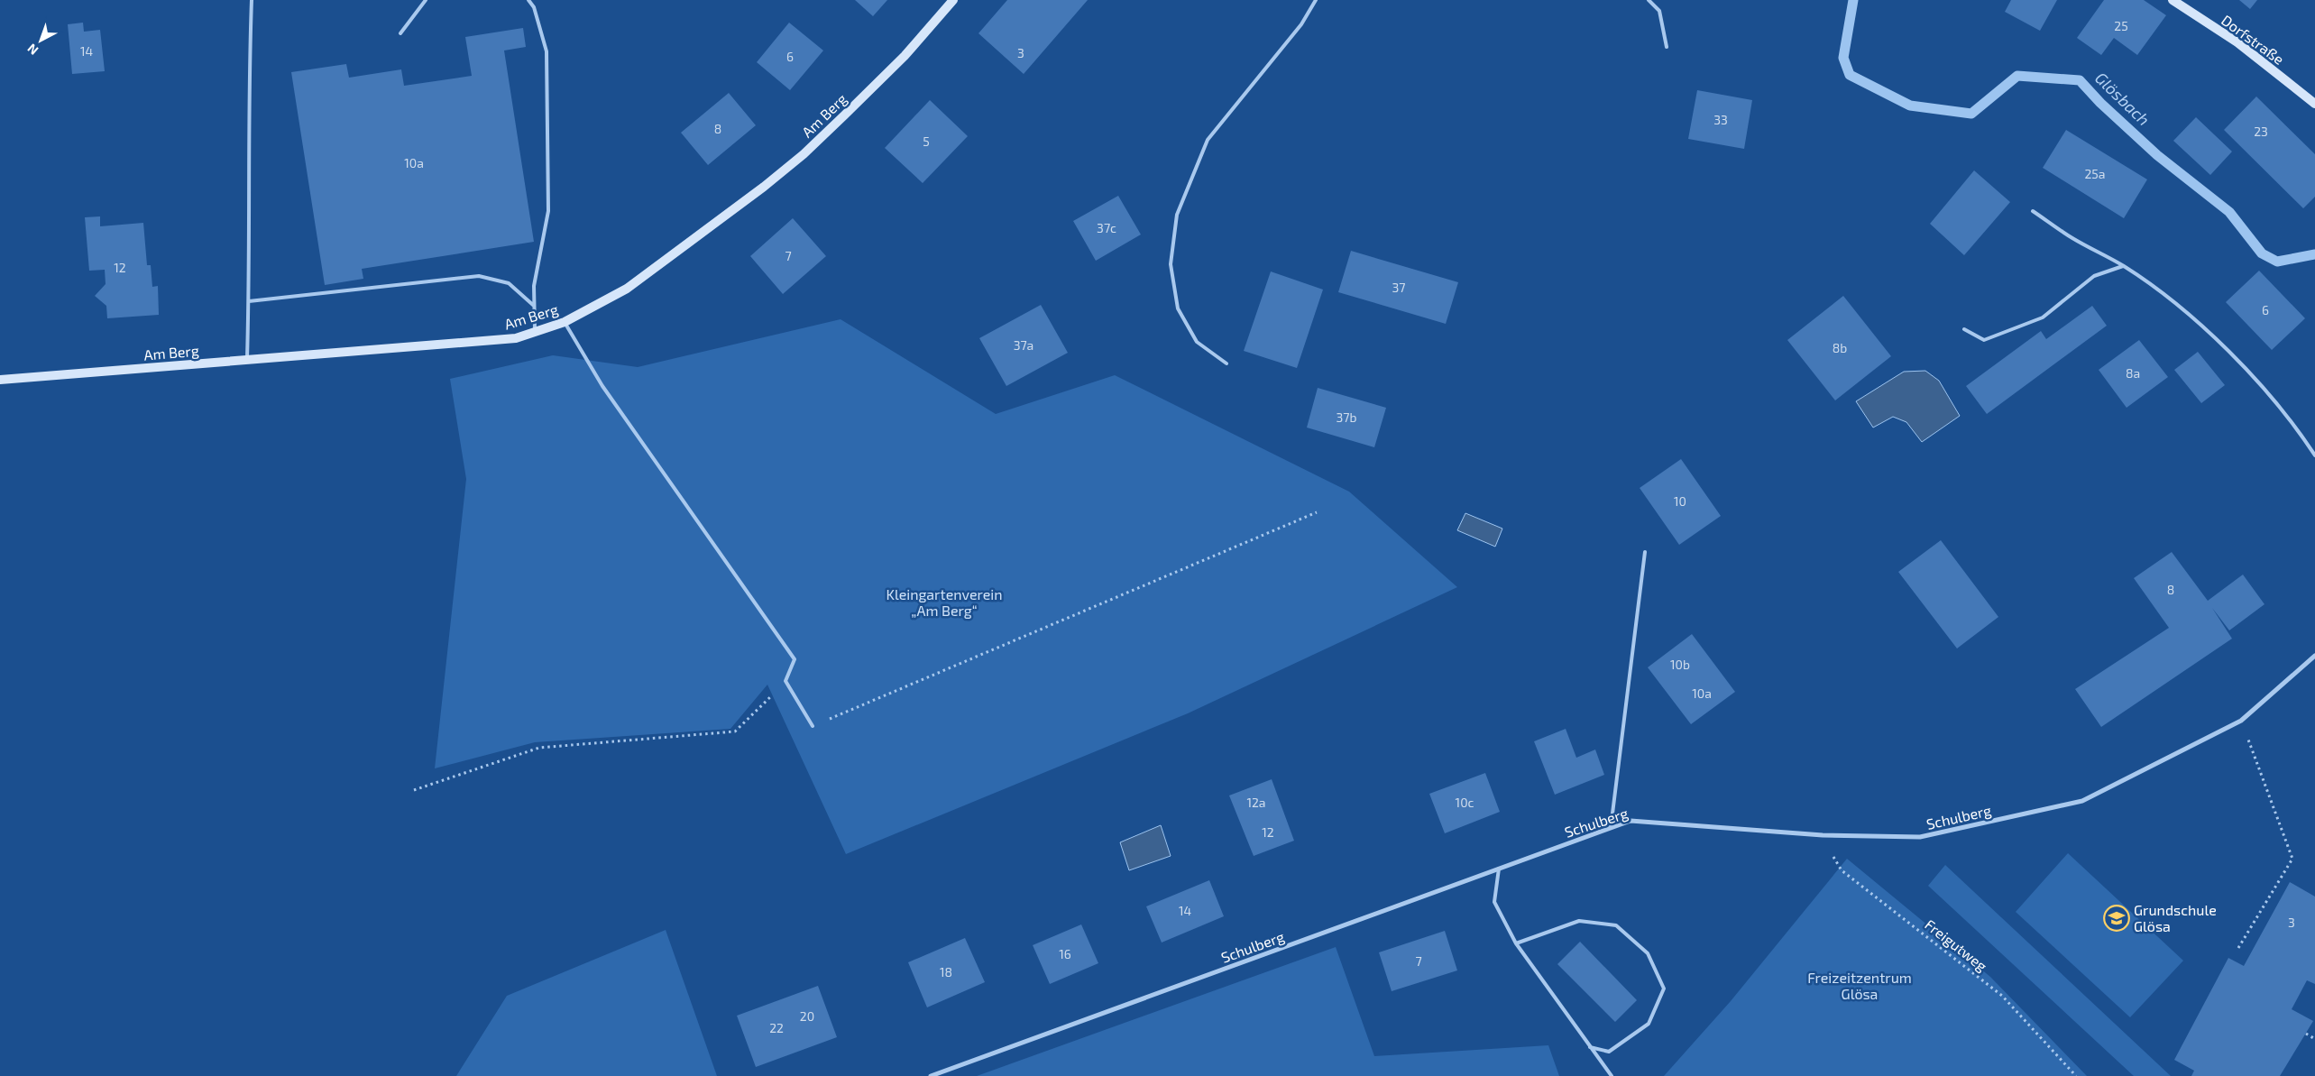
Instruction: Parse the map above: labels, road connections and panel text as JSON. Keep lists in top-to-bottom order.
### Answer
{
  "streets": {
    "street": ["Dorfstraße", "Am Berg", "Schulberg"],
    "path": ["Freigutweg"]
  },
  "crossings": [
    ["Schulberg", "Freigutweg"]
  ],
  "water": ["Glösbach"],
  "parks": ["Kleingartenverein „Am Berg“", "Freizeitzentrum Glösa"],
  "places": {
    "school or university": ["Grundschule Glösa"]
  },
  "house_numbers": [
    "25",
    "14",
    "3",
    "6",
    "33",
    "8",
    "23",
    "5",
    "10a",
    "25a",
    "37c",
    "7",
    "12",
    "37",
    "6",
    "37a",
    "8b",
    "8a",
    "37b",
    "10",
    "8",
    "10b",
    "10a",
    "12a",
    "10c",
    "12",
    "14",
    "3",
    "16",
    "7",
    "18",
    "20",
    "22"
  ],
  "north": "bottom left"
}
